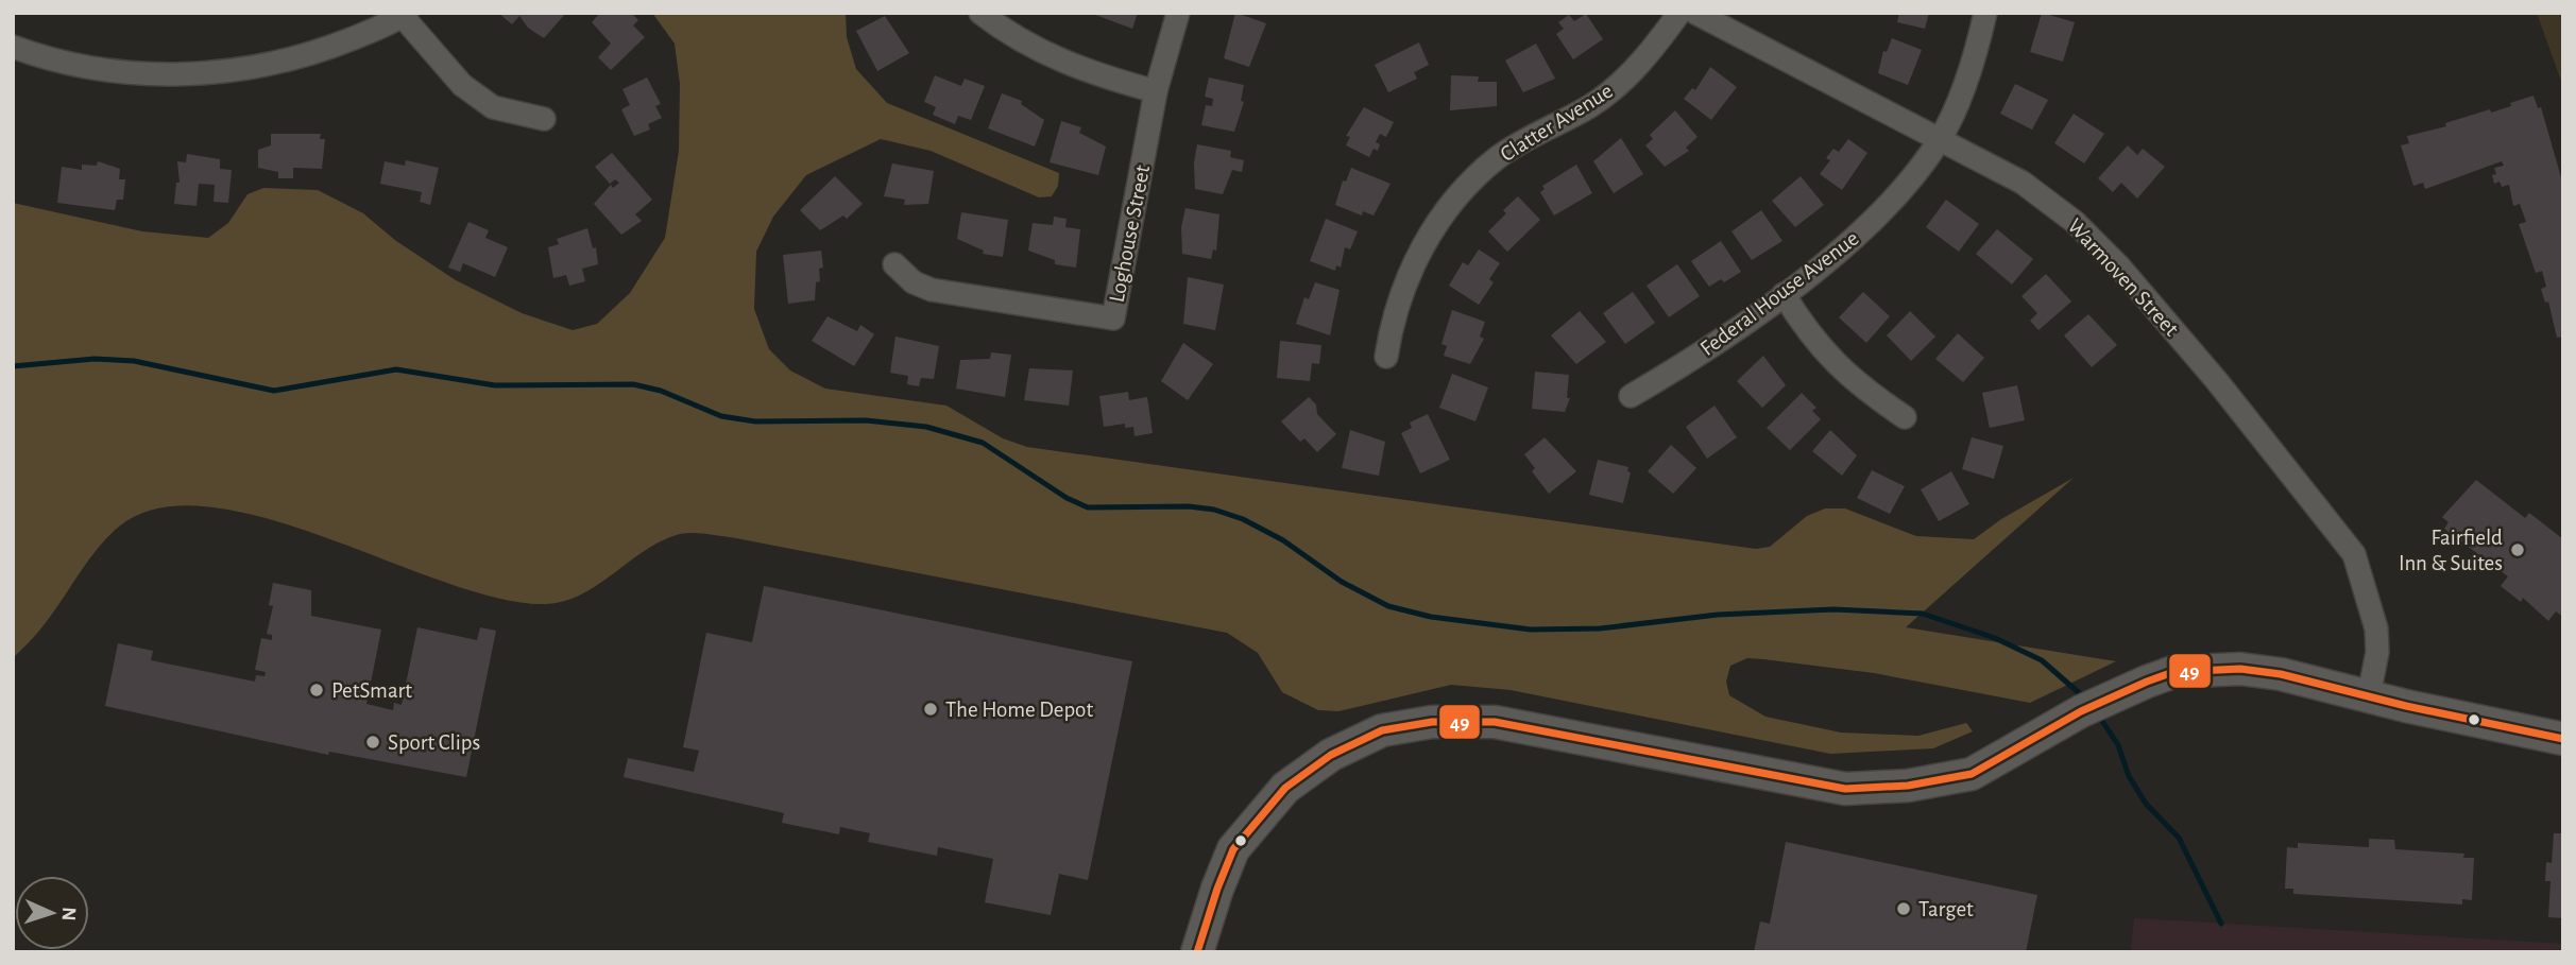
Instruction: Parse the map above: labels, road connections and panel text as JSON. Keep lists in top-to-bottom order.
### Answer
{
  "streets": {
    "street": [
      "Clatter Avenue",
      "Loghouse Street",
      "Warmoven Street",
      "Federal House Avenue"
    ]
  },
  "crossings": [
    ["Warmoven Street", "Federal House Avenue"]
  ],
  "places": [
    "Fairfield Inn & Suites",
    "PetSmart",
    "The Home Depot",
    "Sport Clips",
    "Target"
  ],
  "lines": ["transit line 49"],
  "north": "right"
}
